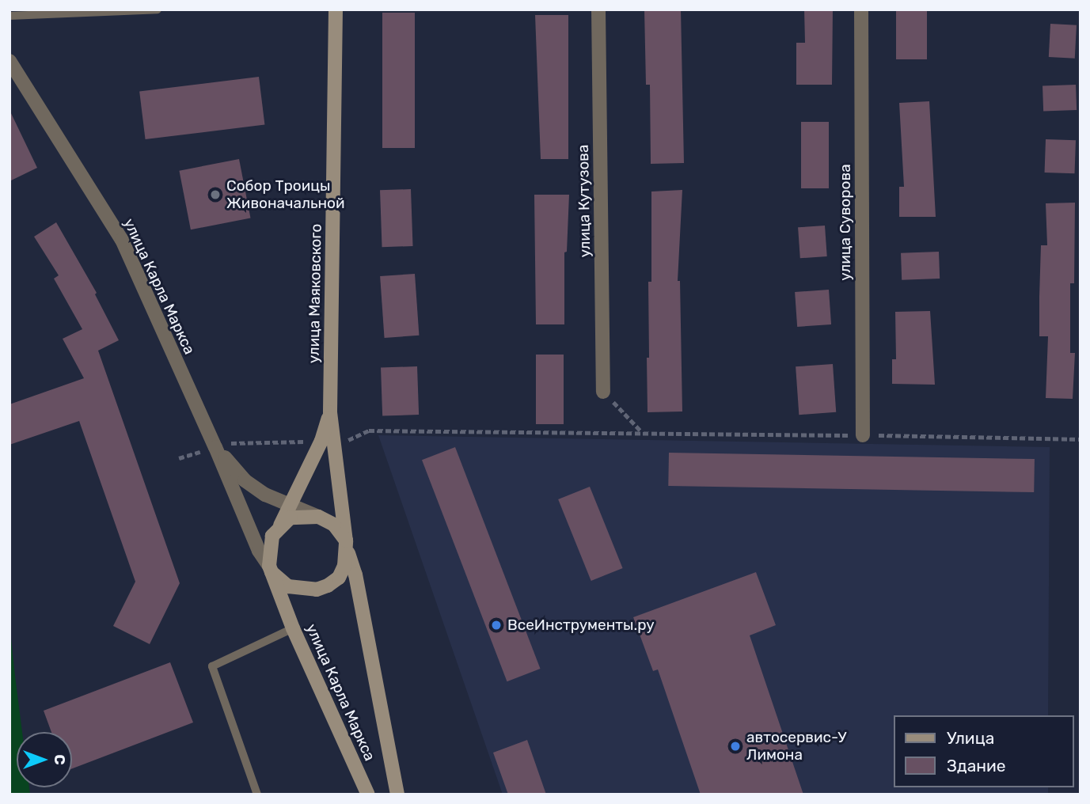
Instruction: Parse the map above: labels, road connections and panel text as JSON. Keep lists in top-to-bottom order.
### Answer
{
  "streets": {
    "main road": ["улица Карла Маркса", "улица Маяковского"],
    "street": ["улица Кутузова", "улица Суворова"]
  },
  "crossings": [
    ["улица Карла Маркса", "улица Маяковского"]
  ],
  "places": ["Собор Троицы Живоначальной", "ВсеИнструменты.ру", "автосервис-У Лимона"],
  "legend": ["Улица", "Здание"],
  "north": "right"
}
